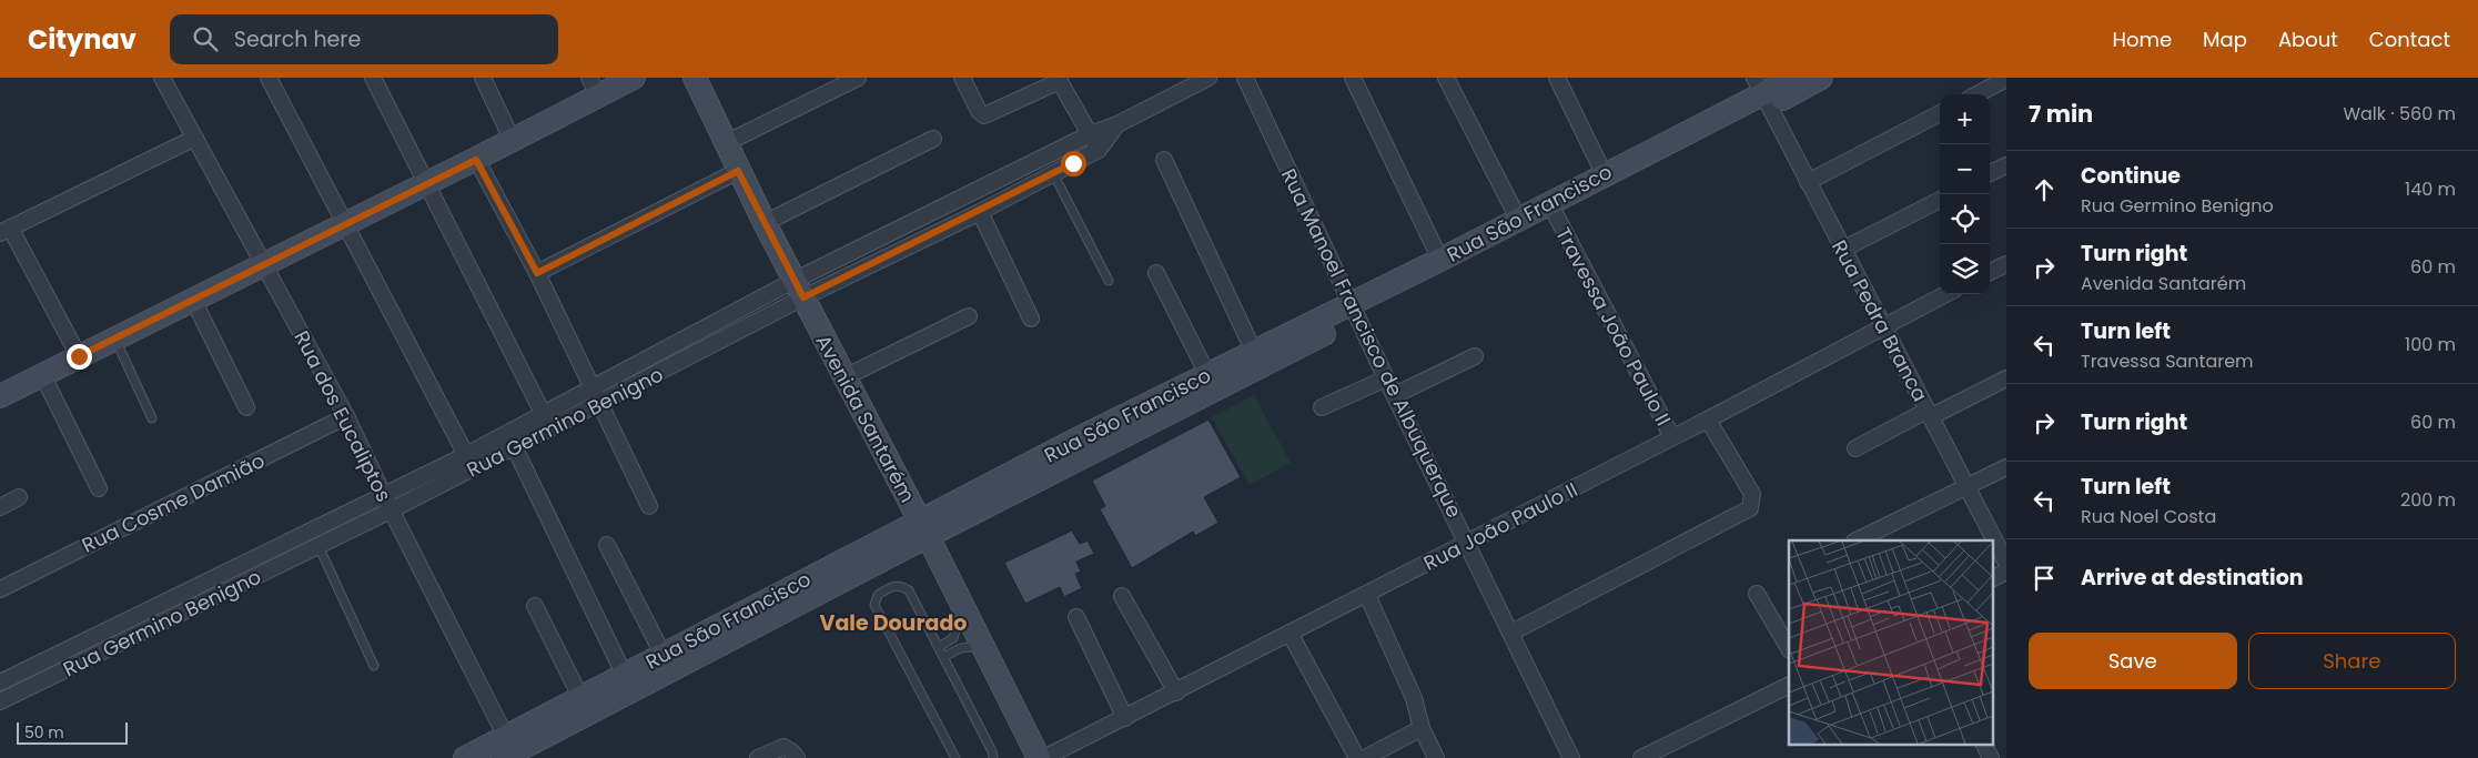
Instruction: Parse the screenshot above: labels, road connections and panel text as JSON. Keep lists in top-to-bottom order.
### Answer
{
  "streets": {
    "street": [
      "Rua São Francisco",
      "Rua Pedra Branca",
      "Travessa João Paulo II",
      "Rua Manoel Francisco de Albuquerque",
      "Rua dos Eucaliptos",
      "Avenida Santarém",
      "Rua Germino Benigno",
      "Rua Cosme Damião",
      "Rua João Paulo II"
    ]
  },
  "crossings": [
    ["Rua São Francisco", "Rua Pedra Branca"],
    ["Rua São Francisco", "Travessa João Paulo II"],
    ["Rua São Francisco", "Rua Manoel Francisco de Albuquerque"],
    ["Rua São Francisco", "Rua dos Eucaliptos"],
    ["Rua São Francisco", "Avenida Santarém"],
    ["Rua Pedra Branca", "Rua João Paulo II"],
    ["Travessa João Paulo II", "Rua João Paulo II"],
    ["Rua Manoel Francisco de Albuquerque", "Rua João Paulo II"],
    ["Rua dos Eucaliptos", "Rua Germino Benigno"],
    ["Rua dos Eucaliptos", "Rua Cosme Damião"],
    ["Avenida Santarém", "Rua Germino Benigno"]
  ],
  "districts": ["Vale Dourado"],
  "scale_bar": "50 m",
  "page": {
    "header": "Citynav",
    "search": "Search here",
    "nav": [
      "Home",
      "Map",
      "About",
      "Contact"
    ],
    "heading": ["7 min", "Walk · 560 m"],
    "map_buttons": ["+", "−"],
    "list": [
      ["Continue", "Rua Germino Benigno", "140 m"],
      ["Turn right", "Avenida Santarém", "60 m"],
      ["Turn left", "Travessa Santarem", "100 m"],
      ["Turn right", "60 m"],
      ["Turn left", "Rua Noel Costa", "200 m"],
      "Arrive at destination"
    ],
    "buttons": ["Save", "Share"],
    "scale": "50 m"
  }
}
